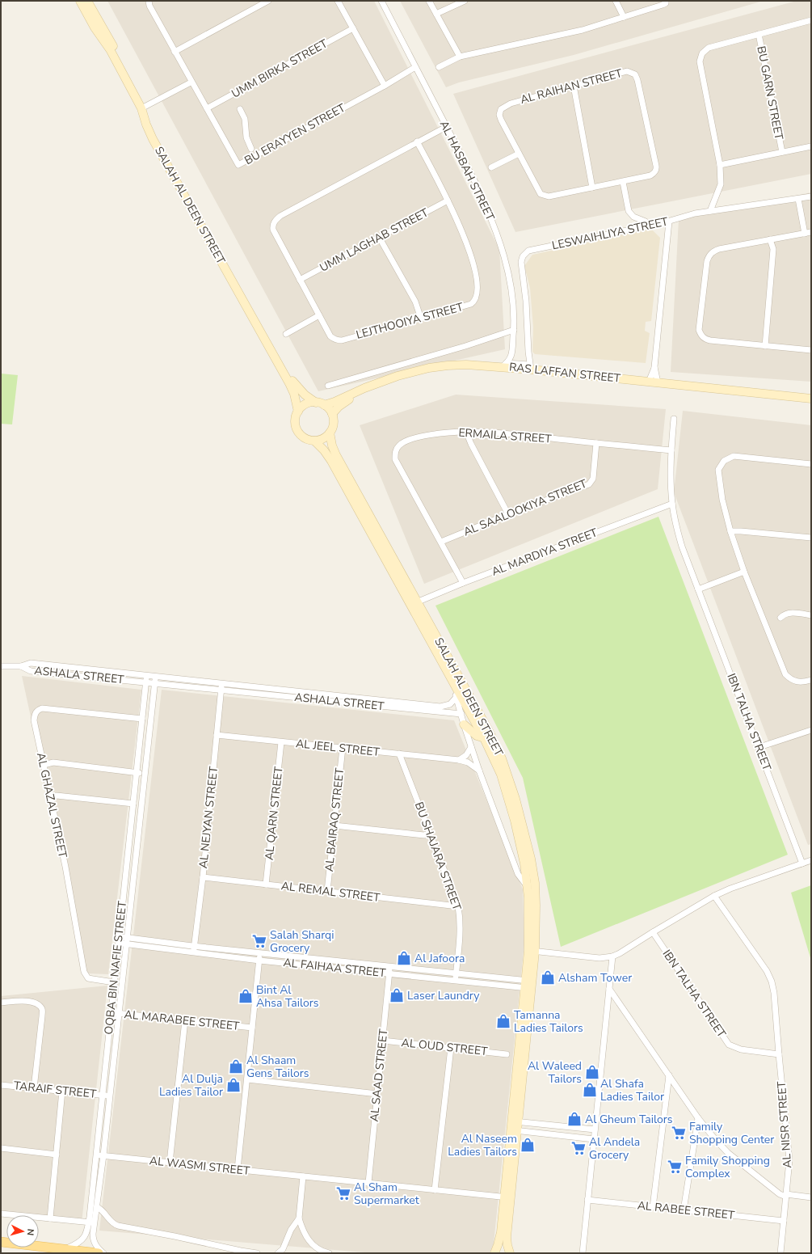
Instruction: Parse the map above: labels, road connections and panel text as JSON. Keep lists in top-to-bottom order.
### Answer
{
  "streets": {
    "street": [
      "UMM BIRKA STREET",
      "AL RAIHAN STREET",
      "BU GARN STREET",
      "BU ERAYYEN STREET",
      "AL HASBAH STREET",
      "SALAH AL DEEN STREET",
      "LESWAIHLIYA STREET",
      "UMM LAGHAB STREET",
      "LEJTHOOIYA STREET",
      "RAS LAFFAN STREET",
      "ERMAILA STREET",
      "AL SAALOOKIYA STREET",
      "AL MARDIYA STREET",
      "ASHALA STREET",
      "IBN TALHA STREET",
      "AL JEEL STREET",
      "AL GHAZAL STREET",
      "AL QARN STREET",
      "AL NEJYAN STREET",
      "AL BAIRAQ STREET",
      "BU SHAJARA STREET",
      "AL REMAL STREET",
      "OQBA BIN NAFIE STREET",
      "AL FAIHAA STREET",
      "AL MARABEE STREET",
      "AL OUD STREET",
      "AL SAAD STREET",
      "TARAIF STREET",
      "AL NISR STREET",
      "AL WASMI STREET",
      "AL RABEE STREET"
    ]
  },
  "crossings": [
    ["UMM BIRKA STREET", "BU ERAYYEN STREET"],
    ["BU ERAYYEN STREET", "AL HASBAH STREET"],
    ["AL HASBAH STREET", "LEJTHOOIYA STREET"],
    ["AL HASBAH STREET", "RAS LAFFAN STREET"],
    ["SALAH AL DEEN STREET", "RAS LAFFAN STREET"],
    ["SALAH AL DEEN STREET", "AL MARDIYA STREET"],
    ["SALAH AL DEEN STREET", "ASHALA STREET"],
    ["SALAH AL DEEN STREET", "AL JEEL STREET"],
    ["SALAH AL DEEN STREET", "AL FAIHAA STREET"],
    ["SALAH AL DEEN STREET", "AL WASMI STREET"],
    ["LESWAIHLIYA STREET", "RAS LAFFAN STREET"],
    ["UMM LAGHAB STREET", "LEJTHOOIYA STREET"],
    ["ERMAILA STREET", "AL SAALOOKIYA STREET"],
    ["ERMAILA STREET", "AL MARDIYA STREET"],
    ["ERMAILA STREET", "IBN TALHA STREET"],
    ["AL MARDIYA STREET", "IBN TALHA STREET"],
    ["ASHALA STREET", "AL NEJYAN STREET"],
    ["ASHALA STREET", "OQBA BIN NAFIE STREET"],
    ["IBN TALHA STREET", "AL NISR STREET"],
    ["AL JEEL STREET", "AL QARN STREET"],
    ["AL JEEL STREET", "AL NEJYAN STREET"],
    ["AL JEEL STREET", "AL BAIRAQ STREET"],
    ["AL JEEL STREET", "BU SHAJARA STREET"],
    ["AL GHAZAL STREET", "OQBA BIN NAFIE STREET"],
    ["AL QARN STREET", "AL REMAL STREET"],
    ["AL NEJYAN STREET", "AL REMAL STREET"],
    ["AL NEJYAN STREET", "AL FAIHAA STREET"],
    ["AL BAIRAQ STREET", "AL REMAL STREET"],
    ["BU SHAJARA STREET", "AL REMAL STREET"],
    ["BU SHAJARA STREET", "AL FAIHAA STREET"],
    ["OQBA BIN NAFIE STREET", "AL FAIHAA STREET"],
    ["OQBA BIN NAFIE STREET", "AL MARABEE STREET"],
    ["OQBA BIN NAFIE STREET", "TARAIF STREET"],
    ["OQBA BIN NAFIE STREET", "AL WASMI STREET"],
    ["AL FAIHAA STREET", "AL SAAD STREET"],
    ["AL OUD STREET", "AL SAAD STREET"],
    ["AL SAAD STREET", "AL WASMI STREET"],
    ["AL NISR STREET", "AL RABEE STREET"]
  ],
  "places": {
    "supermarket": [
      "Salah Sharqi Grocery",
      "Family Shopping Center",
      "Al Andela Grocery",
      "Family Shopping Complex",
      "Al Sham Supermarket"
    ],
    "shop": [
      "Al Jafoora",
      "Alsham Tower",
      "Laser Laundry",
      "Bint Al Ahsa Tailors",
      "Tamanna Ladies Tailors",
      "Al Shaam Gens Tailors",
      "Al Waleed Tailors",
      "Al Dulja Ladies Tailor",
      "Al Shafa Ladies Tailor",
      "Al Gheum Tailors",
      "Al Naseem Ladies Tailors"
    ]
  },
  "north": "right"
}
